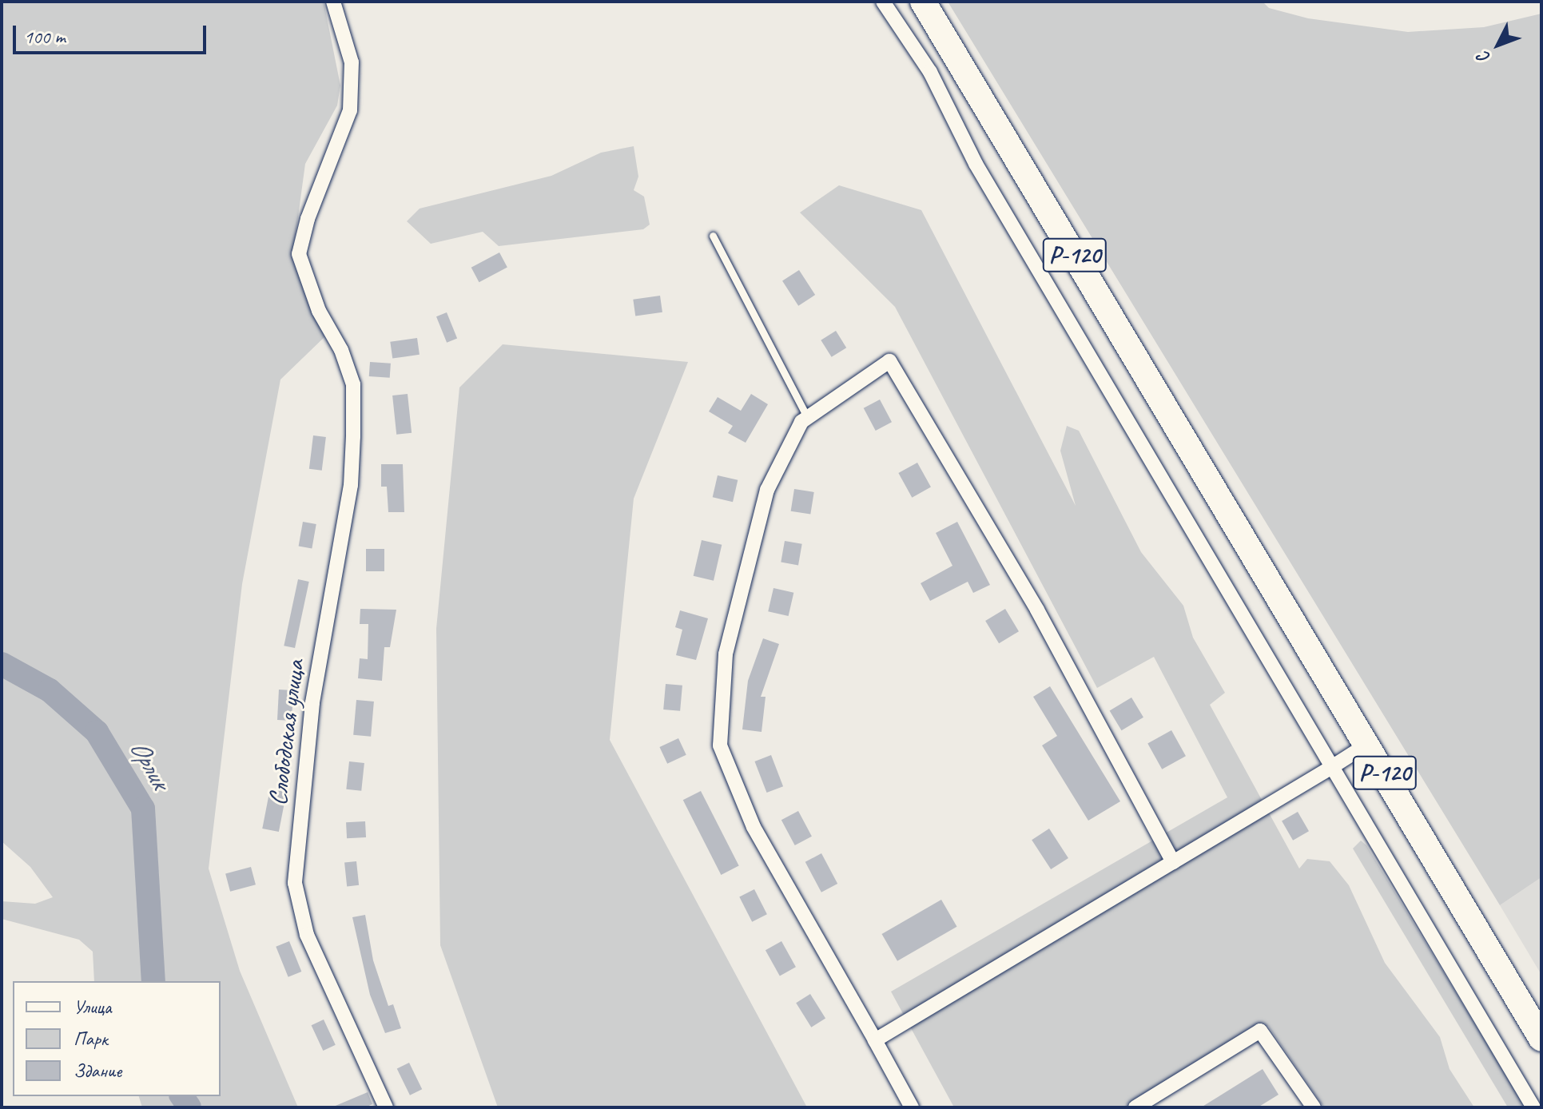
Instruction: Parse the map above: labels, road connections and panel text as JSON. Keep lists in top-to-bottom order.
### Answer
{
  "streets": {
    "highway": ["Р-120"],
    "street": ["Слободская улица"]
  },
  "water": ["Орлик"],
  "legend": ["Улица", "Парк", "Здание"],
  "scale_bar": "100 m",
  "north": "bottom left"
}
